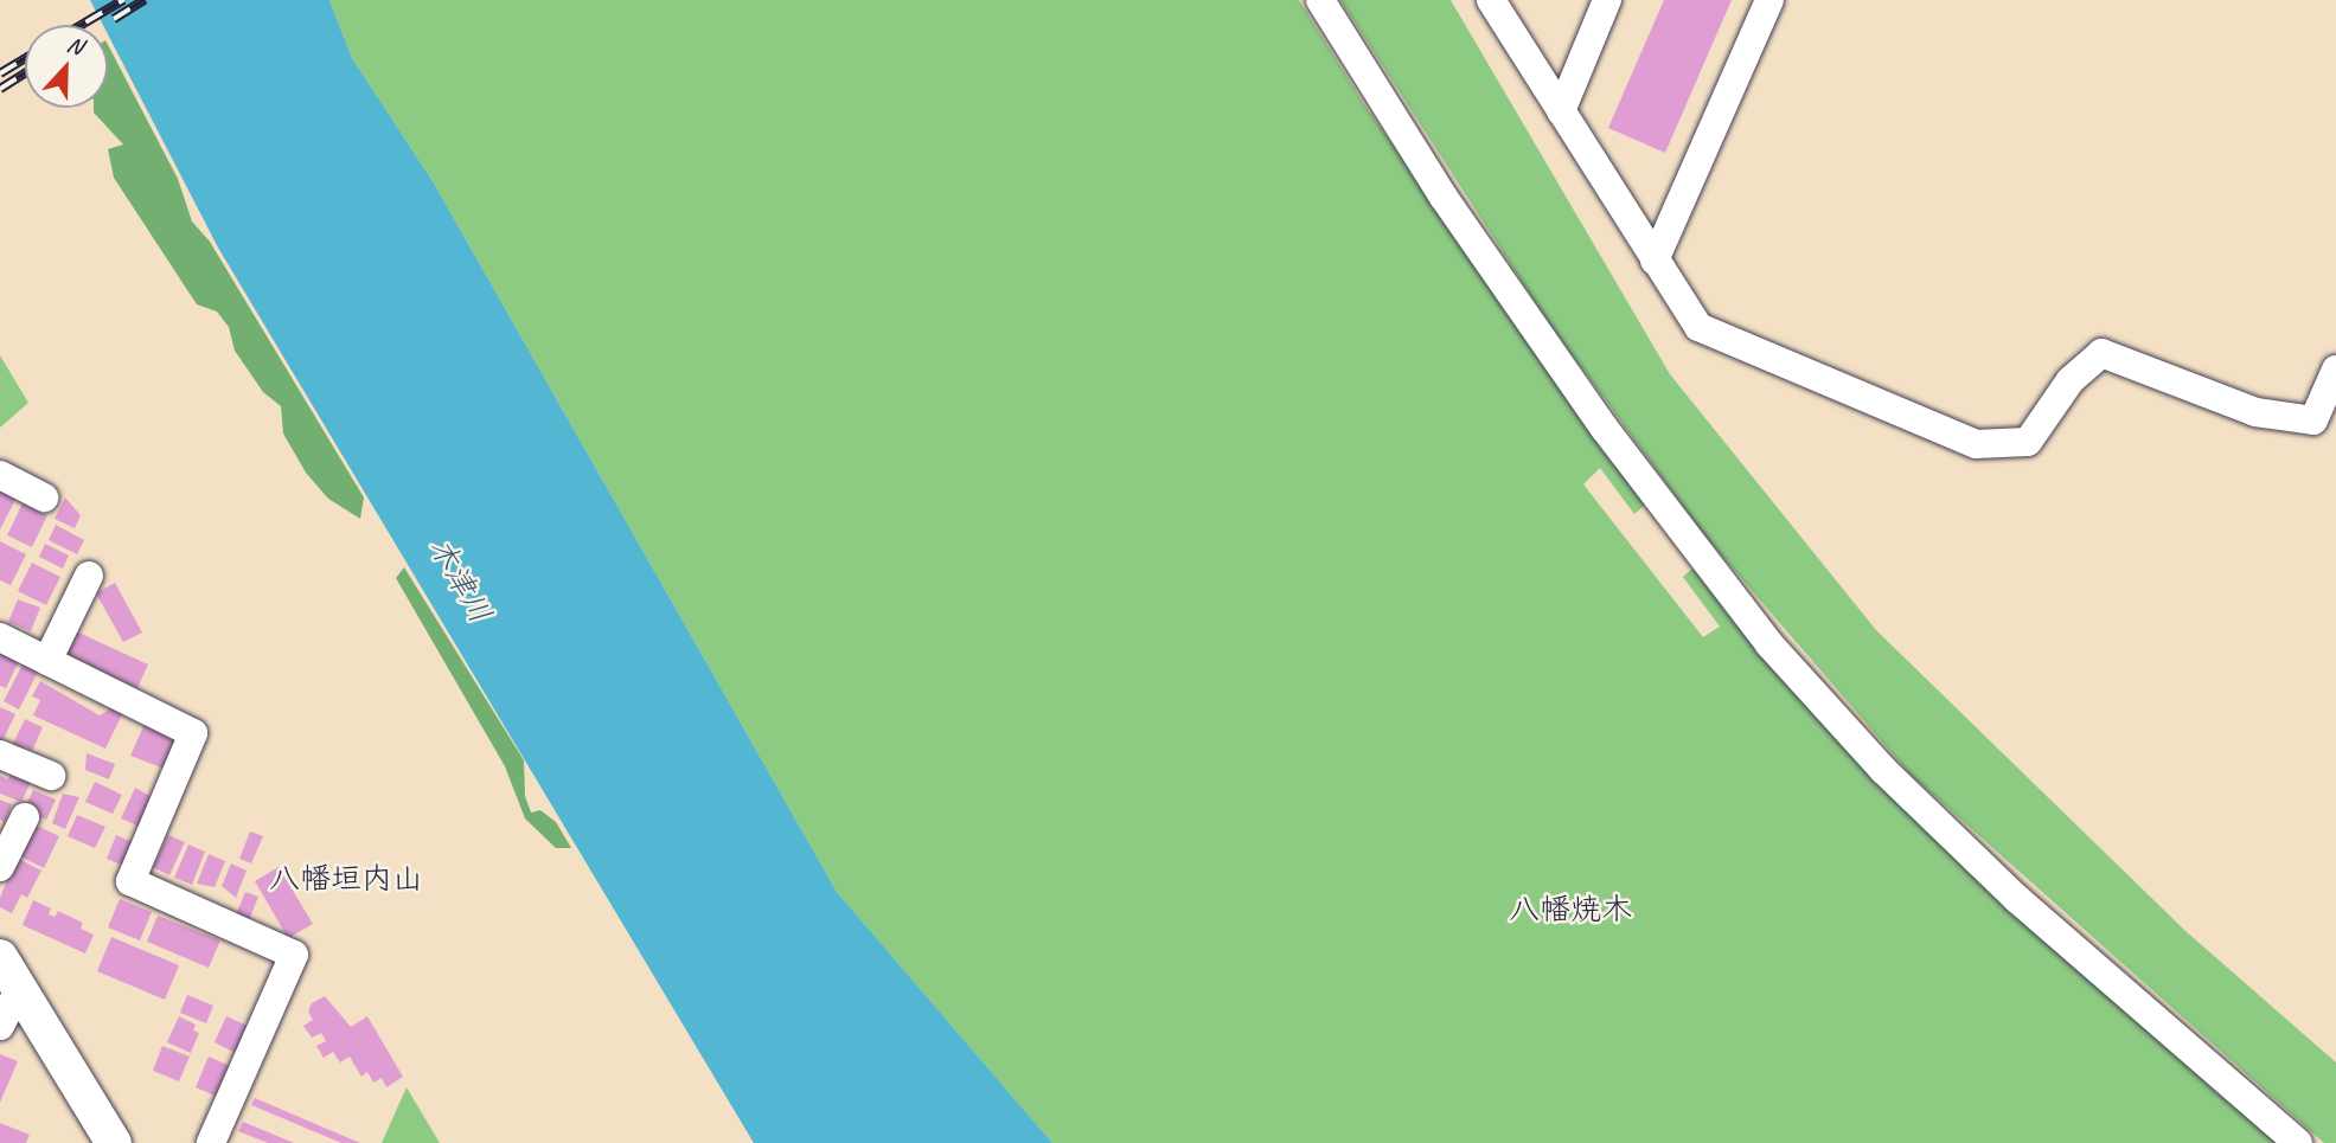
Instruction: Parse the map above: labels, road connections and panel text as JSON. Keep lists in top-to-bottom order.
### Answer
{
  "districts": ["八幡垣内山", "八幡焼木"],
  "water": ["木津川"],
  "north": "top"
}
